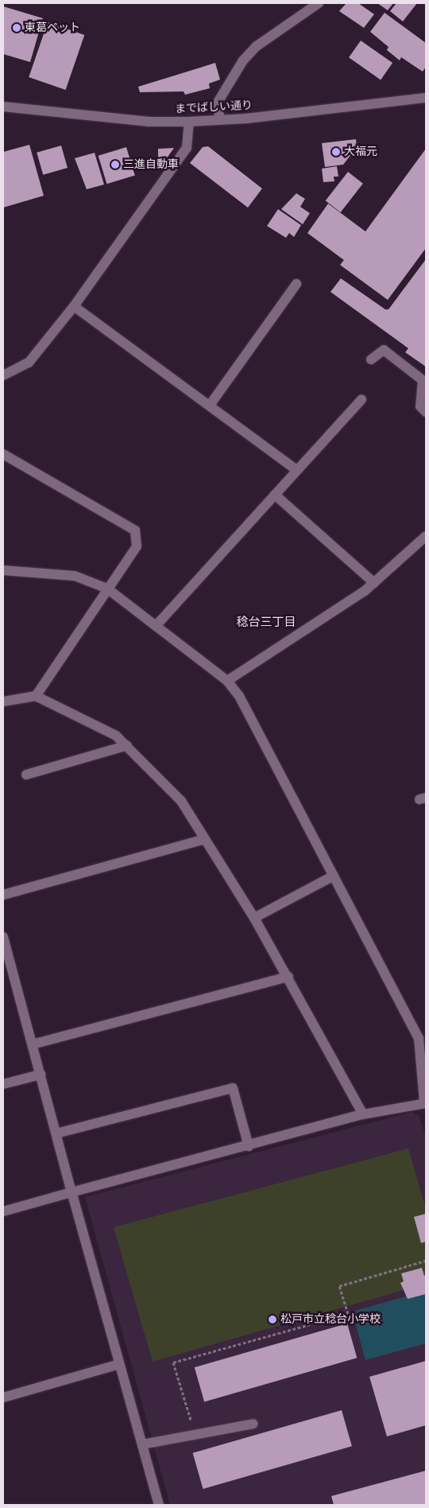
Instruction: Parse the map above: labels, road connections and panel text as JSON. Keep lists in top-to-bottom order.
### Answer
{
  "streets": {
    "street": ["までばしい通り"]
  },
  "districts": ["稔台三丁目"],
  "places": [
    "東葛ペット",
    "大福元",
    "三進自動車",
    "松戸市立稔台小学校"
  ]
}
